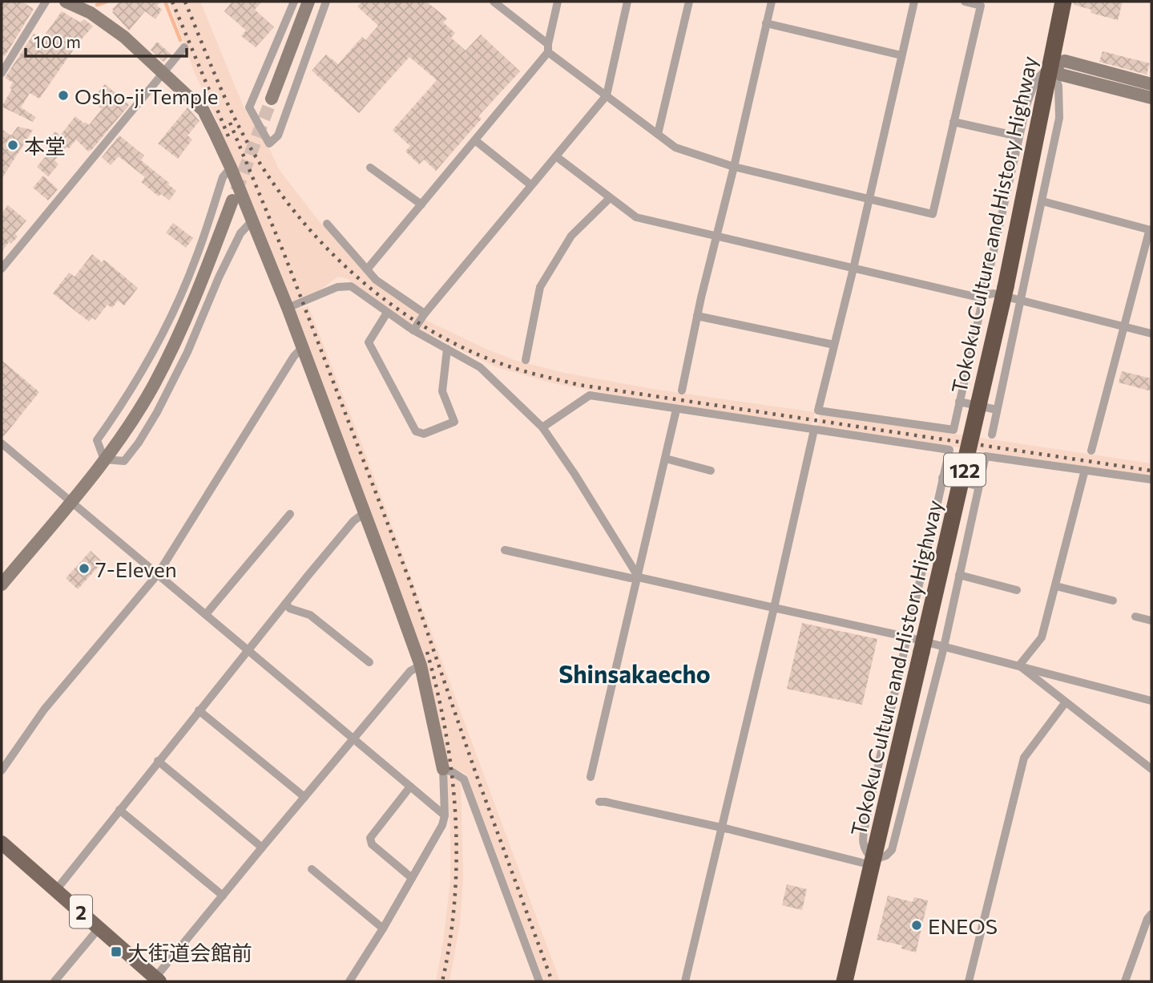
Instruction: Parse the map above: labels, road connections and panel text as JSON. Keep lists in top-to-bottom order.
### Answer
{
  "streets": {
    "highway": ["Tokoku Culture and History Highway", "122"],
    "main road": ["2"]
  },
  "districts": ["Shinsakaecho"],
  "places": {
    "other": [
      "Osho-ji Temple",
      "本堂",
      "7-Eleven",
      "ENEOS"
    ],
    "transit": ["大街道会館前"]
  },
  "scale_bar": "100 m"
}
